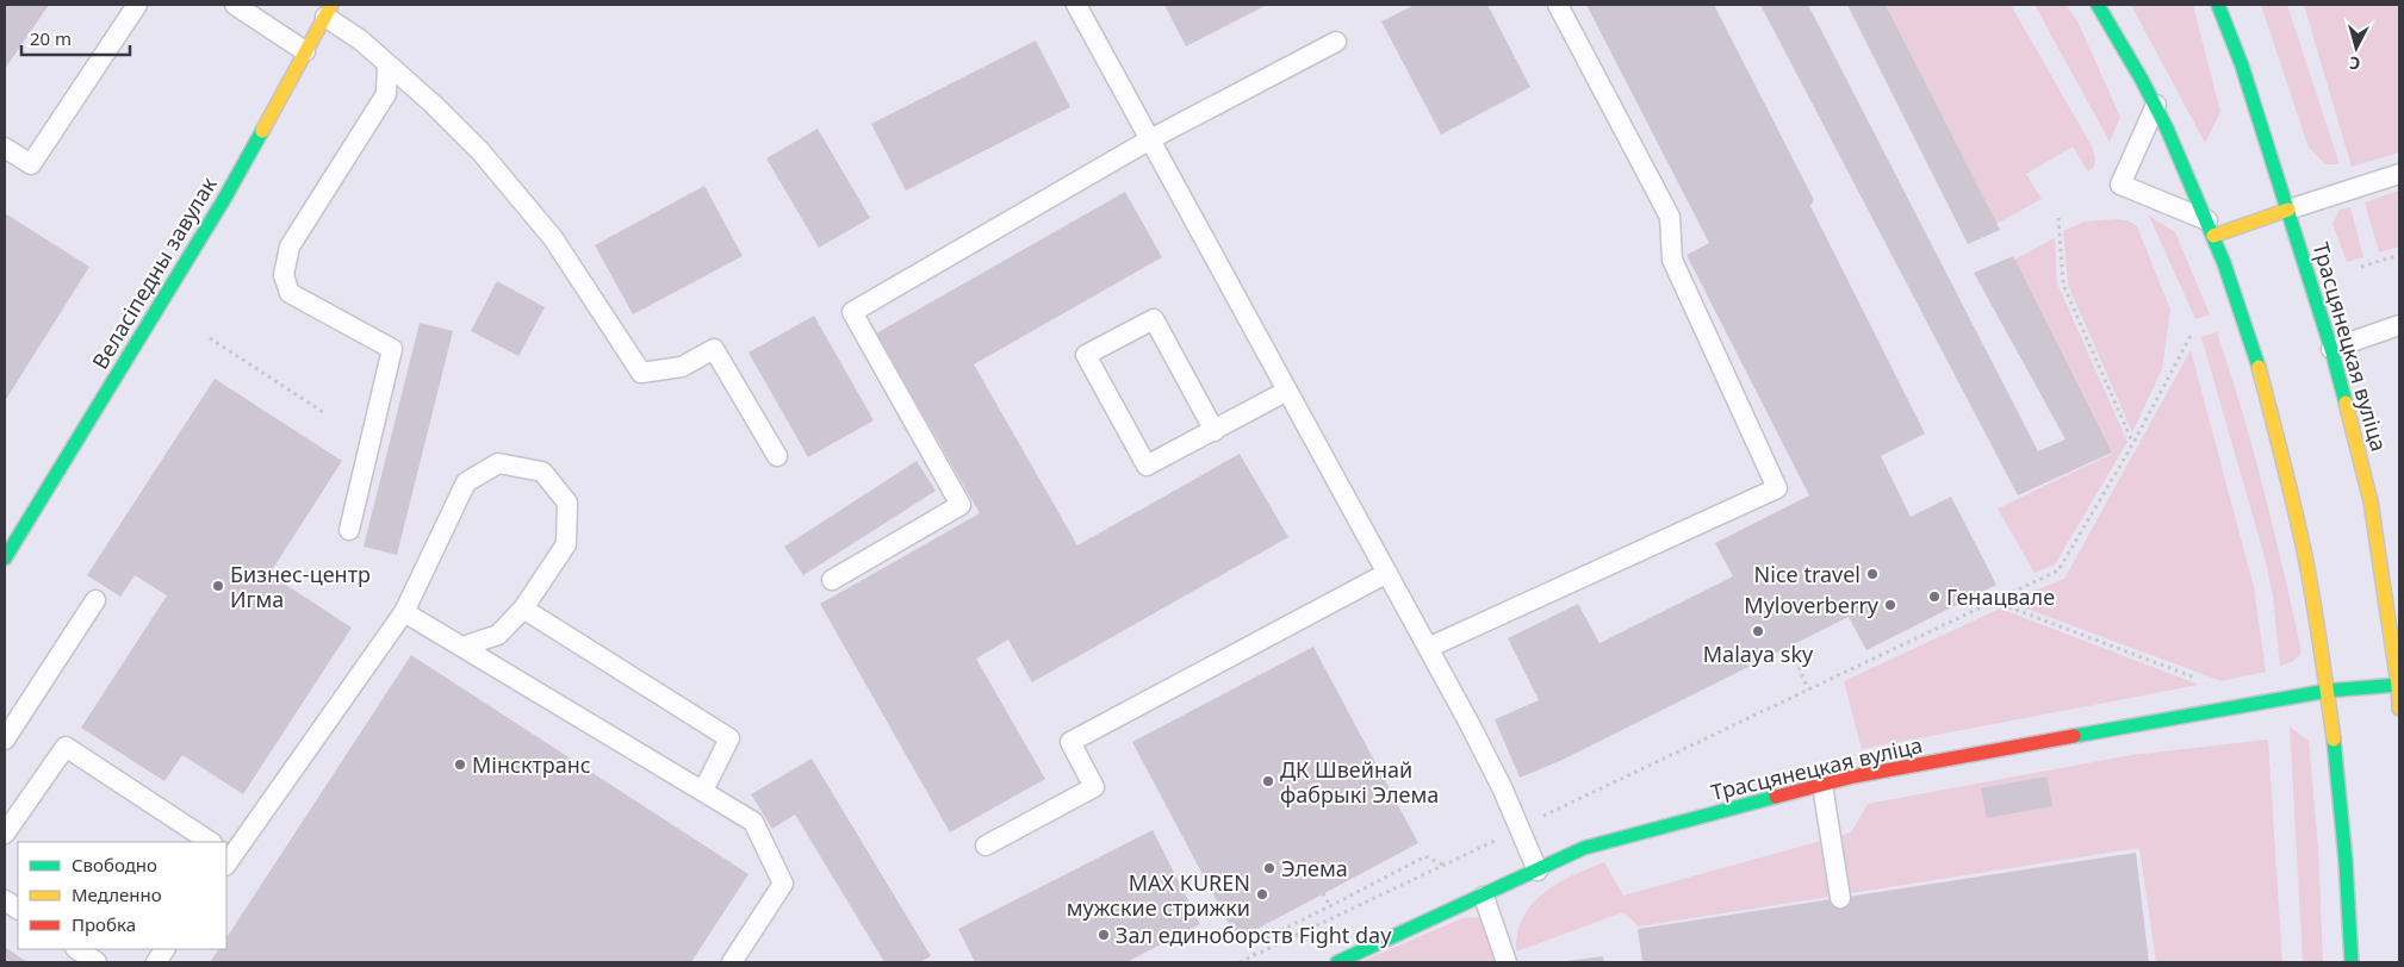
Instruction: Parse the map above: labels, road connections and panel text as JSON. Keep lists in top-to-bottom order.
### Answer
{
  "streets": {
    "main road": ["Веласіпедны завулак", "Трасцянецкая вуліца"]
  },
  "places": [
    "Nice travel",
    "Бизнес-центр Игма",
    "Генацвале",
    "Myloverberry",
    "Malaya sky",
    "Мінсктранс",
    "ДК Швейнай фабрыкі Элема",
    "Элема",
    "MAX KUREN мужские стрижки",
    "Зал единоборств Fight day"
  ],
  "legend": ["Свободно", "Медленно", "Пробка"],
  "scale_bar": "20 m",
  "north": "bottom"
}
